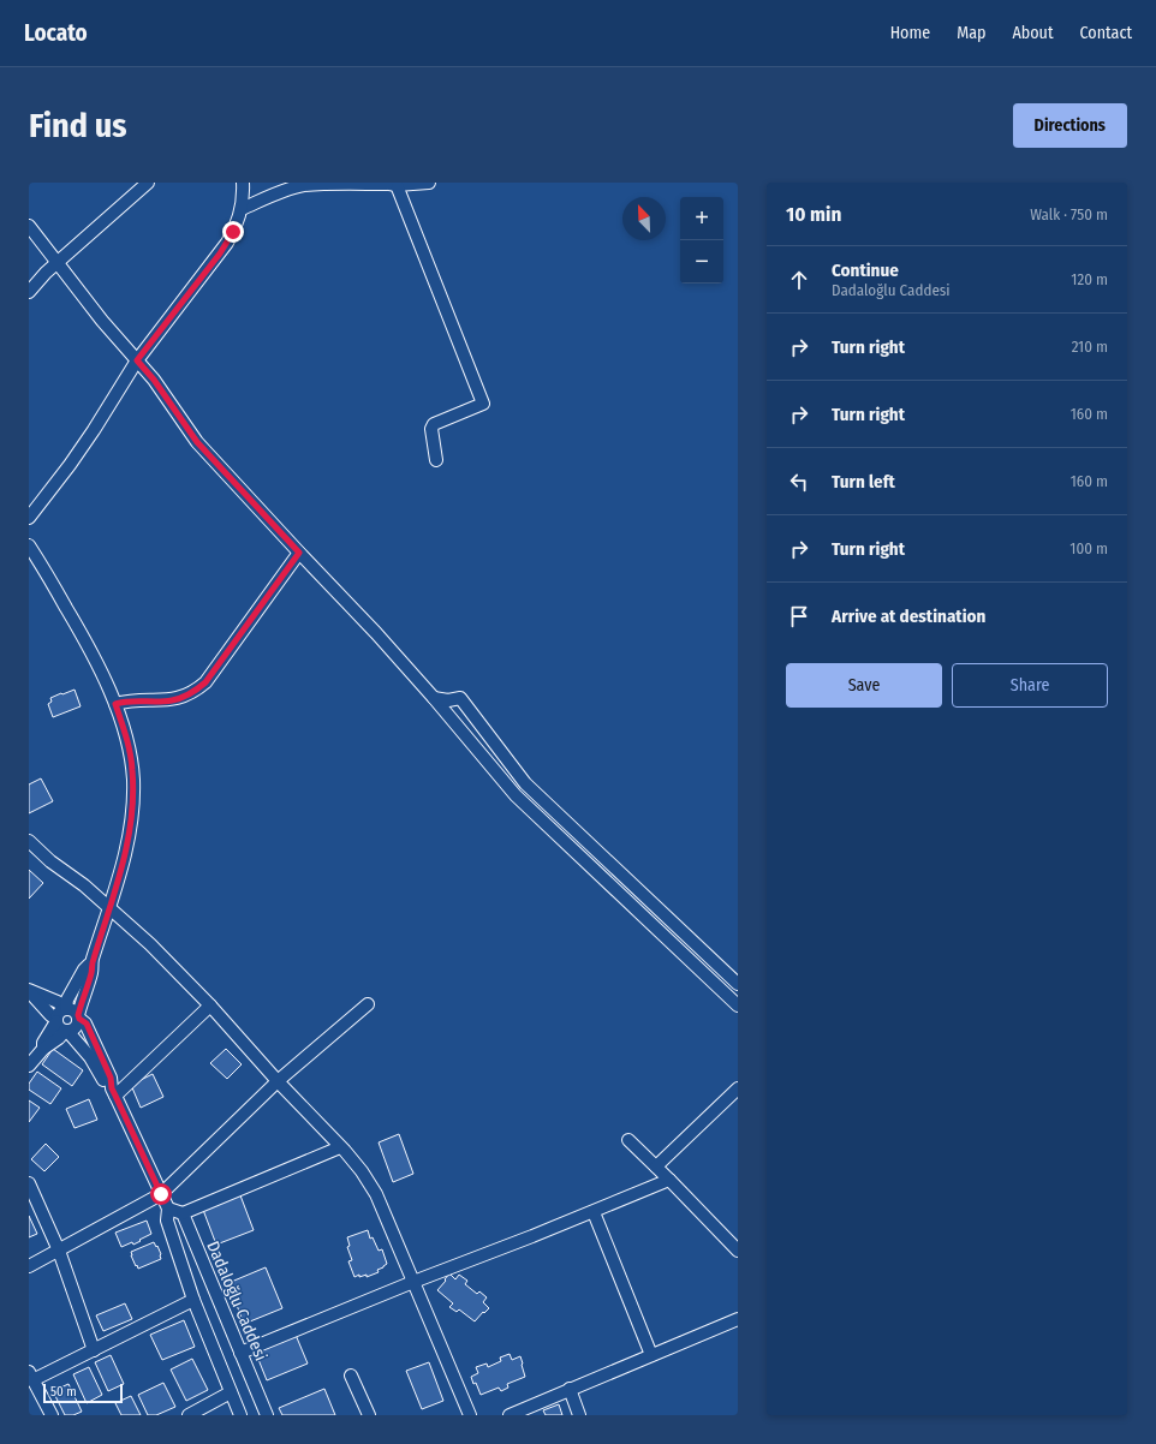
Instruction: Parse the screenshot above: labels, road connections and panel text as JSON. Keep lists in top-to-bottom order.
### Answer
{
  "streets": {
    "street": ["Dadaloğlu Caddesi"]
  },
  "scale_bar": "50 m",
  "north": "top left",
  "page": {
    "header": "Locato",
    "nav": [
      "Home",
      "Map",
      "About",
      "Contact"
    ],
    "buttons": [
      "Directions",
      ["Save", "Share"]
    ],
    "title": "Find us",
    "heading": ["10 min", "Walk · 750 m"],
    "map_buttons": ["+", "−"],
    "list": [
      ["Continue", "Dadaloğlu Caddesi", "120 m"],
      ["Turn right", "210 m"],
      ["Turn right", "160 m"],
      ["Turn left", "160 m"],
      ["Turn right", "100 m"],
      "Arrive at destination"
    ],
    "scale": "50 m"
  }
}
